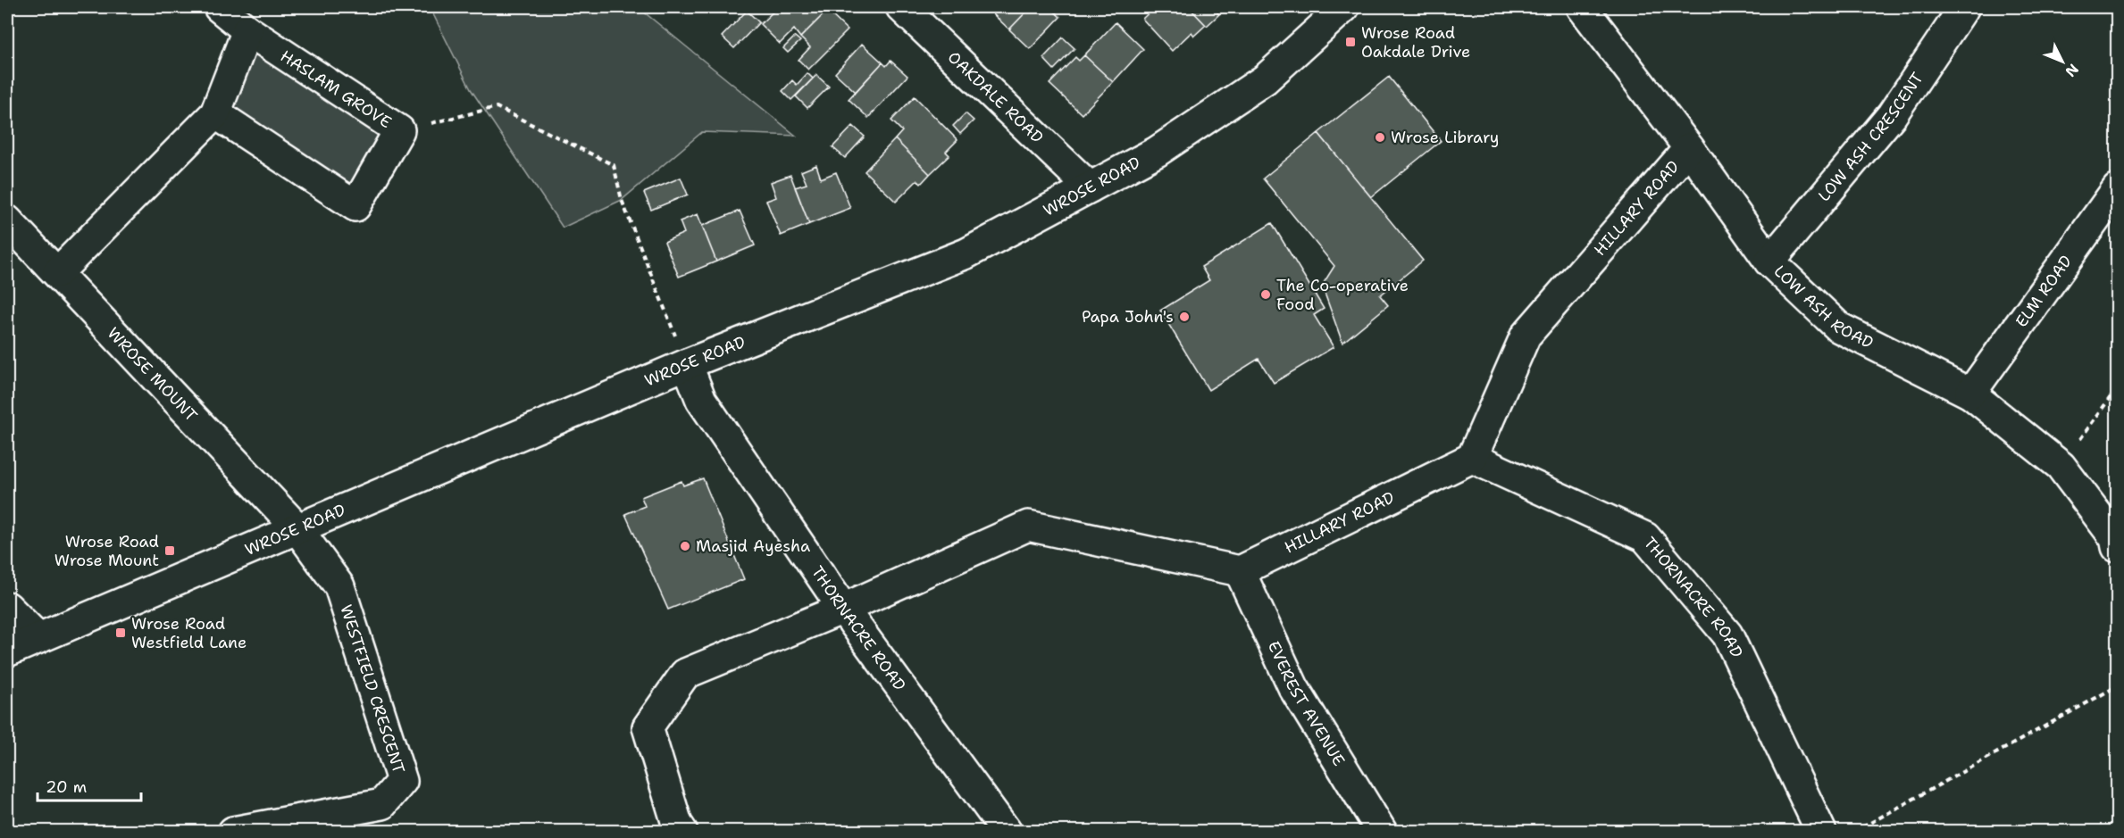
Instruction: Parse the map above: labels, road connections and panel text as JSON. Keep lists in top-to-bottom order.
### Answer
{
  "streets": {
    "street": [
      "HASLAM GROVE",
      "OAKDALE ROAD",
      "LOW ASH CRESCENT",
      "WROSE ROAD",
      "HILLARY ROAD",
      "ELM ROAD",
      "LOW ASH ROAD",
      "WROSE MOUNT",
      "THORNACRE ROAD",
      "WESTFIELD CRESCENT",
      "EVEREST AVENUE"
    ]
  },
  "crossings": [
    ["OAKDALE ROAD", "WROSE ROAD"],
    ["LOW ASH CRESCENT", "LOW ASH ROAD"],
    ["WROSE ROAD", "WROSE MOUNT"],
    ["WROSE ROAD", "THORNACRE ROAD"],
    ["WROSE ROAD", "WESTFIELD CRESCENT"],
    ["HILLARY ROAD", "LOW ASH ROAD"],
    ["HILLARY ROAD", "THORNACRE ROAD"],
    ["HILLARY ROAD", "EVEREST AVENUE"],
    ["ELM ROAD", "LOW ASH ROAD"],
    ["WROSE MOUNT", "WESTFIELD CRESCENT"]
  ],
  "places": {
    "transit": ["Wrose Road Oakdale Drive", "Wrose Road Wrose Mount", "Wrose Road Westfield Lane"],
    "other": [
      "Wrose Library",
      "The Co-operative Food",
      "Papa John's",
      "Masjid Ayesha"
    ]
  },
  "scale_bar": "20 m",
  "north": "bottom right"
}
